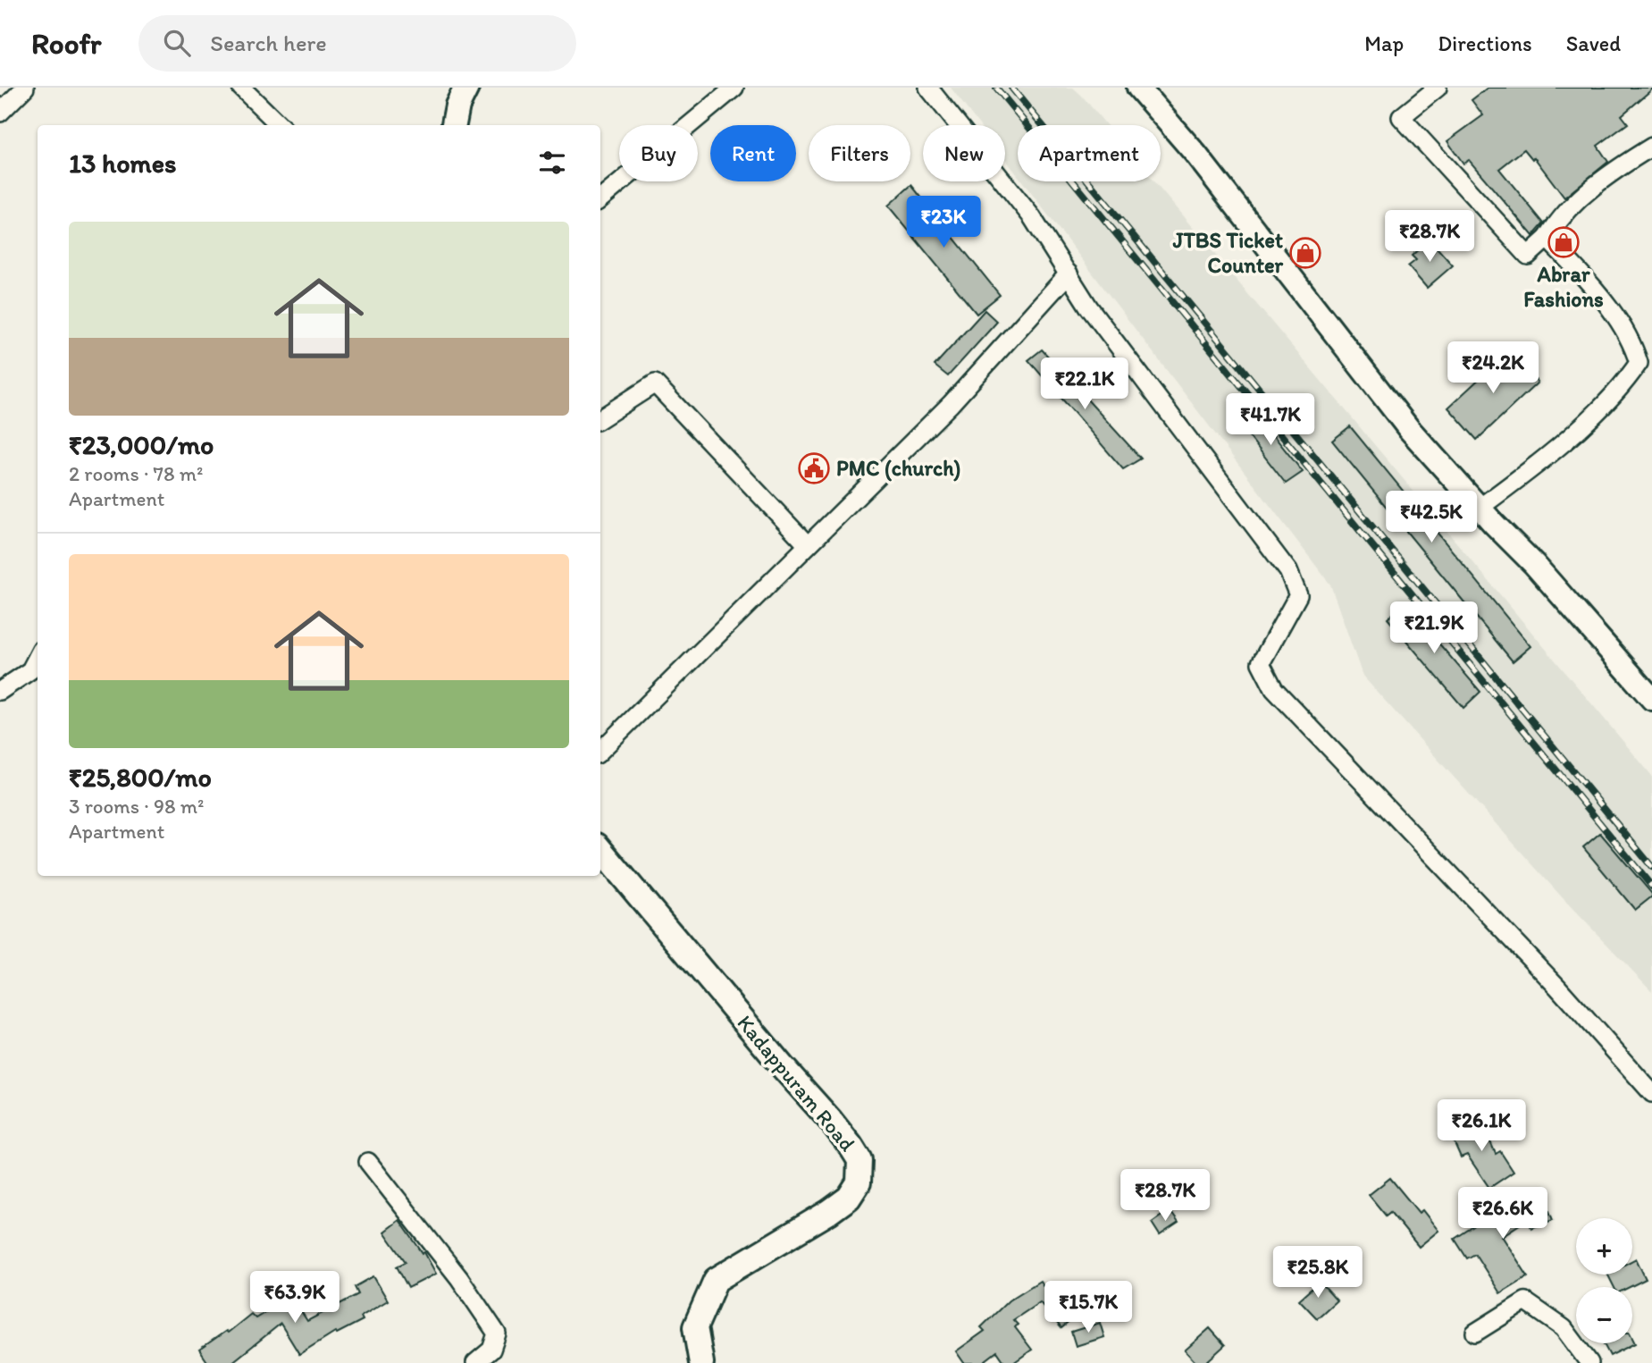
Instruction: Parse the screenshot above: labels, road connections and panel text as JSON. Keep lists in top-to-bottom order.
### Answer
{
  "streets": {
    "main road": ["Kadappuram Road"]
  },
  "places": {
    "shop": ["Abrar Fashions", "JTBS Ticket Counter"],
    "public building": ["PMC (church)"]
  },
  "page": {
    "header": "Roofr",
    "search": "Search here",
    "nav": ["Map", "Directions", "Saved"],
    "chip": [
      "Buy",
      "Rent",
      "Filters",
      "New",
      "Apartment"
    ],
    "heading": "13 homes",
    "price": [
      "₹23K",
      "₹28.7K",
      "₹24.2K",
      "₹22.1K",
      "₹41.7K",
      "₹42.5K",
      "₹21.9K",
      "₹26.1K",
      "₹28.7K",
      "₹26.6K",
      "₹25.8K",
      "₹63.9K",
      "₹15.7K"
    ],
    "list": [
      {
        "name": "₹23,000/mo",
        "note": "2 rooms · 78 m² · Apartment"
      },
      {
        "name": "₹25,800/mo",
        "note": "3 rooms · 98 m² · Apartment"
      }
    ],
    "map_buttons": ["+", "−"]
  }
}
